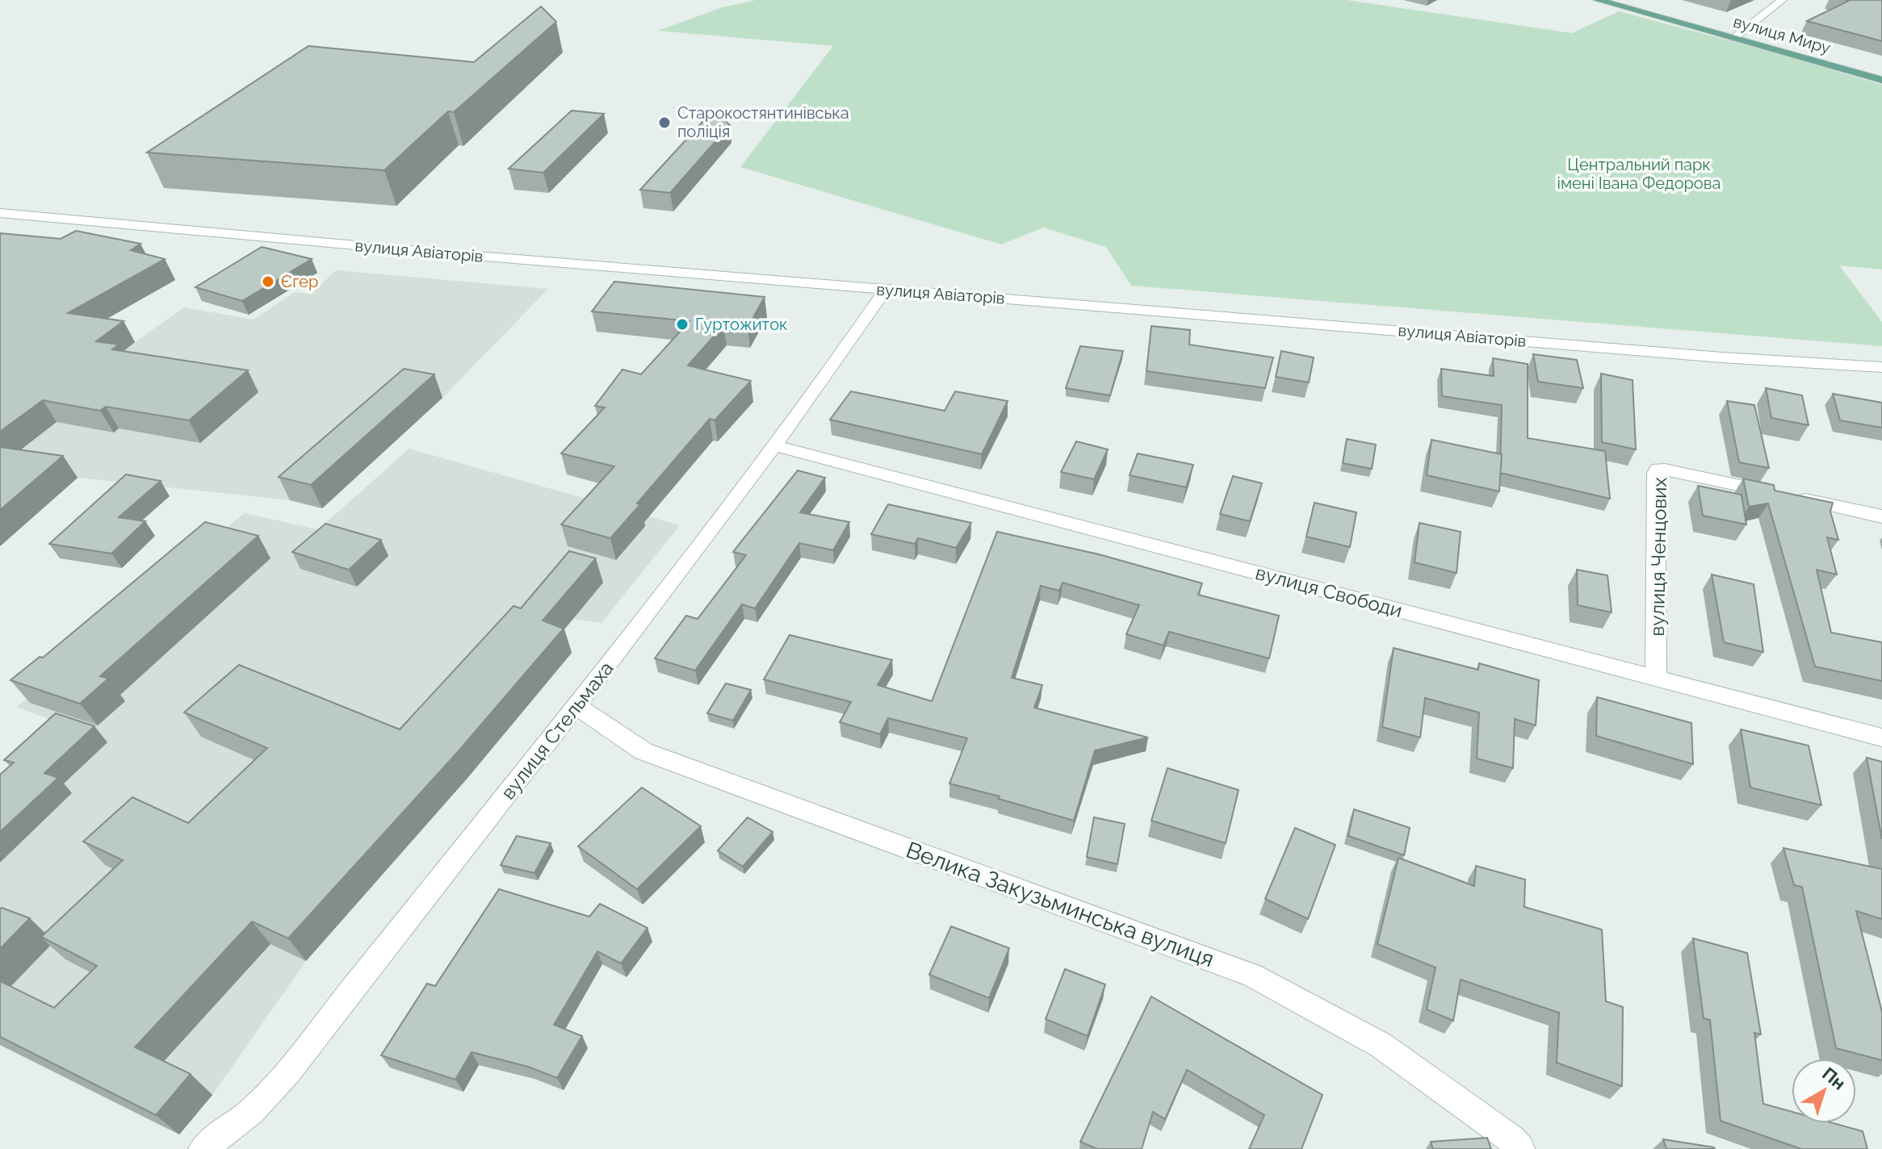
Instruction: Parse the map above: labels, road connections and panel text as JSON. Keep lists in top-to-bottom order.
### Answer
{
  "streets": {
    "main road": ["вулиця Миру"],
    "street": [
      "вулиця Авіаторів",
      "вулиця Ченцових",
      "вулиця Свободи",
      "вулиця Стельмаха",
      "Велика Закузьминська вулиця"
    ]
  },
  "crossings": [
    ["вулиця Авіаторів", "вулиця Стельмаха"],
    ["вулиця Ченцових", "вулиця Свободи"],
    ["вулиця Свободи", "вулиця Стельмаха"],
    ["вулиця Стельмаха", "Велика Закузьминська вулиця"]
  ],
  "parks": ["Центральний парк імені Івана Федорова"],
  "places": ["Старокостянтинівська поліція", "Єгер", "Гуртожиток"],
  "north": "top right"
}
